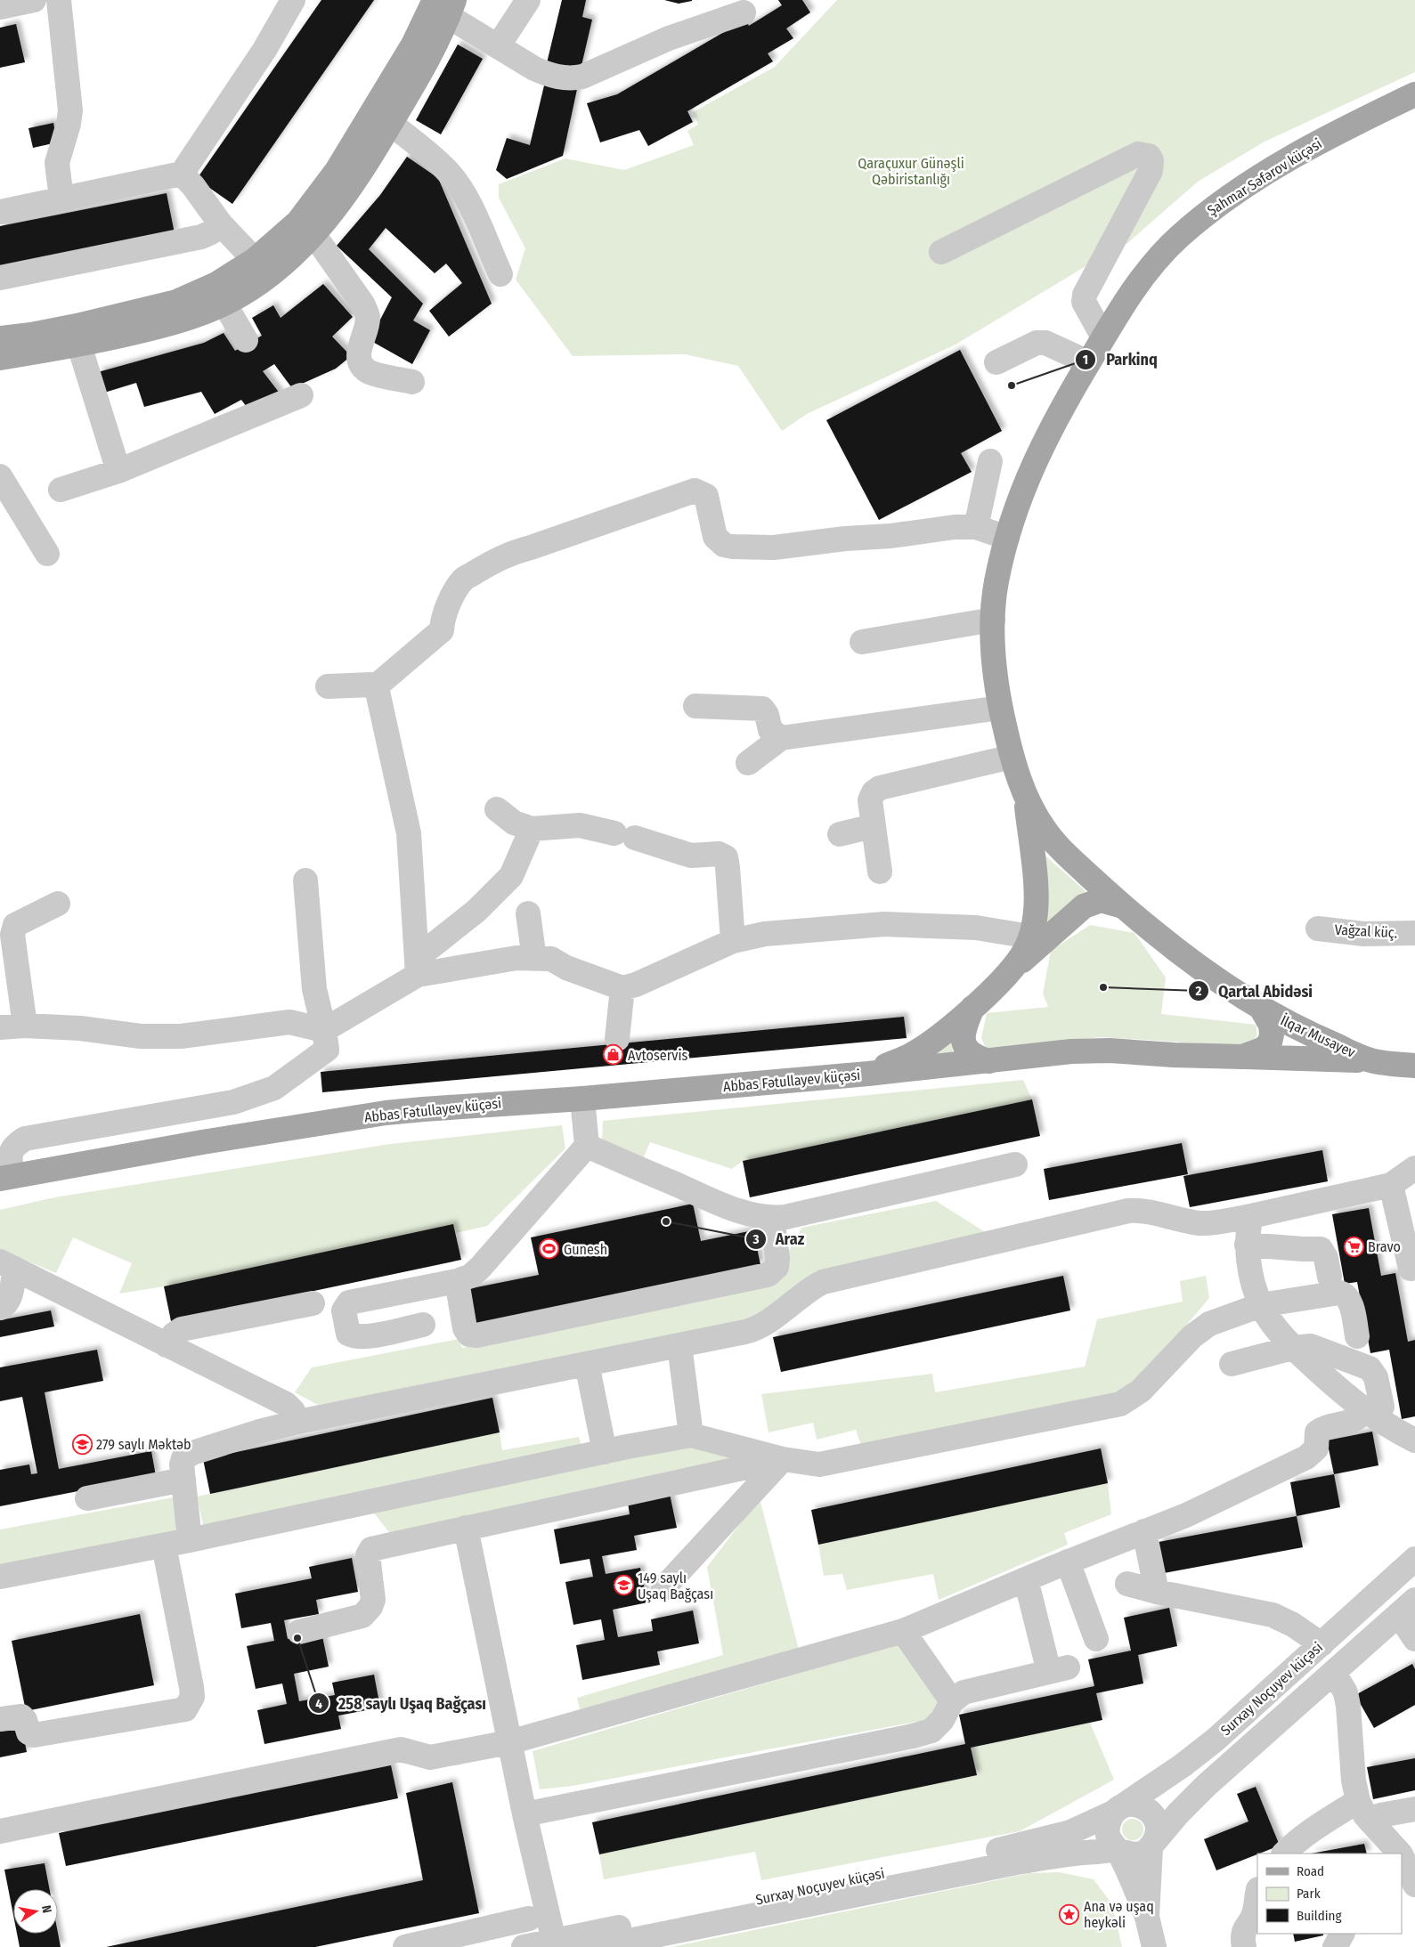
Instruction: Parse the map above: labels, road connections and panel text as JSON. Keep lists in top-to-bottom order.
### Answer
{
  "streets": {
    "main road": ["Şahmar Səfərov küçəsi", "İlqar Musayev", "Abbas Fətullayev küçəsi"],
    "street": ["Vağzal küç.", "Surxay Noçuyev küçəsi"]
  },
  "crossings": [
    ["Şahmar Səfərov küçəsi", "İlqar Musayev"],
    ["İlqar Musayev", "Abbas Fətullayev küçəsi"]
  ],
  "parks": ["Qaraçuxur Günəşli Qəbiristanlığı"],
  "places": {
    "other": [
      "Parkinq",
      "Qartal Abidəsi",
      "Araz",
      "258 saylı Uşaq Bağçası"
    ],
    "shop": ["Avtoservis"],
    "supermarket": ["Bravo"],
    "sports": ["Gunesh"],
    "school or university": ["279 saylı Məktəb", "149 saylı Uşaq Bağçası"],
    "place": ["Ana və uşaq heykəli"]
  },
  "legend": ["Road", "Park", "Building"],
  "north": "right"
}
